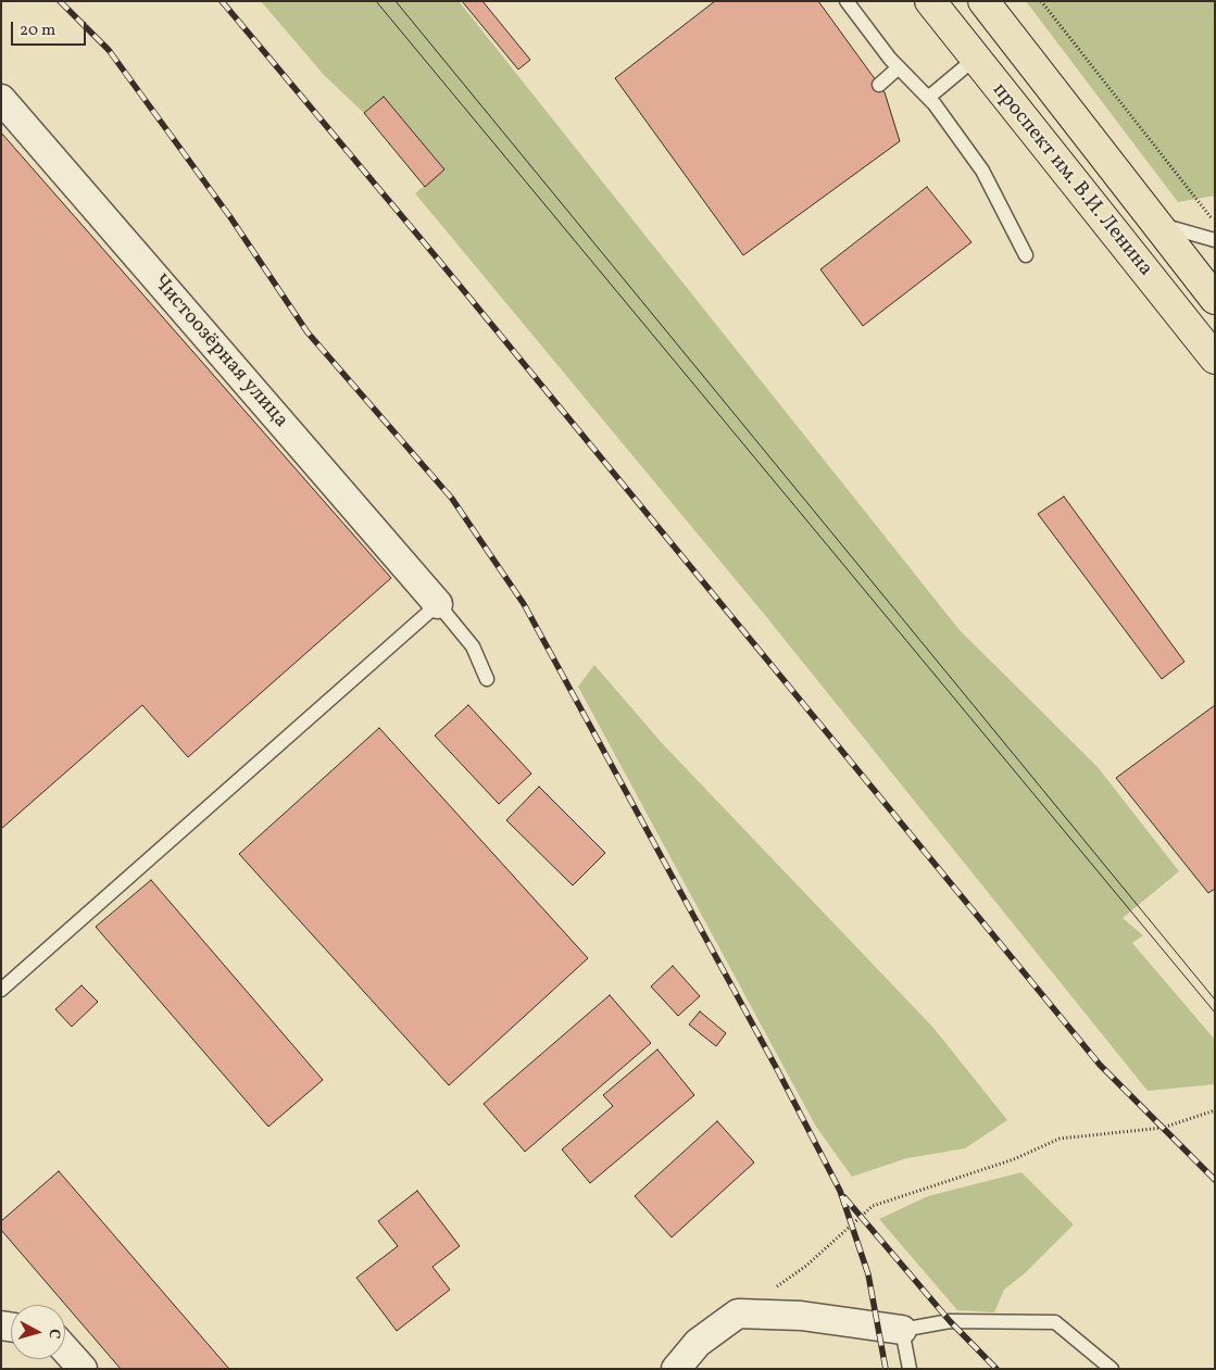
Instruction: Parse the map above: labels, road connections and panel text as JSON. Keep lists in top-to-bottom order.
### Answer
{
  "streets": {
    "main road": ["проспект им. В.И. Ленина"],
    "street": ["Чистоозёрная улица"]
  },
  "scale_bar": "20 m",
  "north": "right"
}
